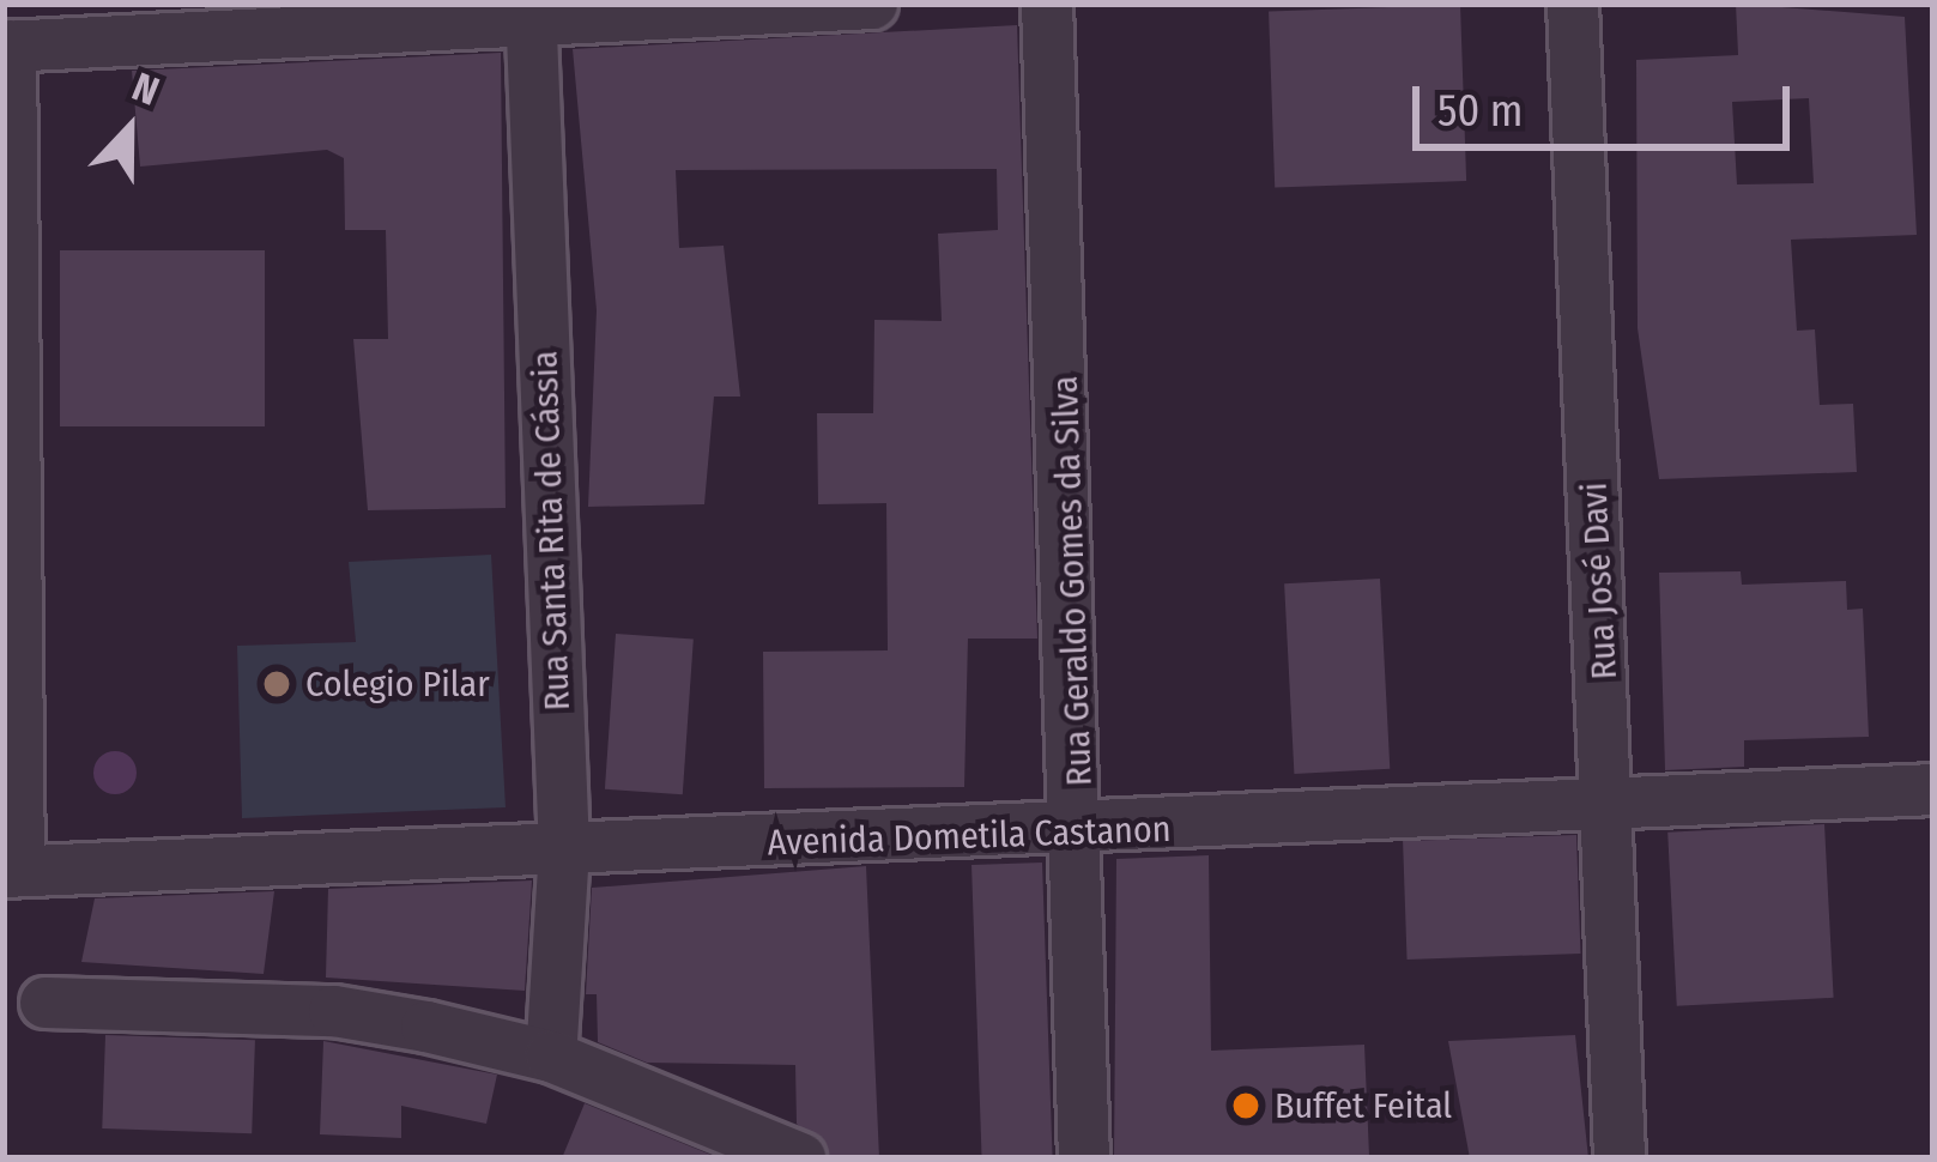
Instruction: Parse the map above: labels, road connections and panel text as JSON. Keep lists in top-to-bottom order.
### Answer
{
  "streets": {
    "street": [
      "Rua Santa Rita de Cássia",
      "Rua Geraldo Gomes da Silva",
      "Rua José Davi",
      "Avenida Dometila Castanon"
    ]
  },
  "crossings": [
    ["Rua Santa Rita de Cássia", "Avenida Dometila Castanon"],
    ["Rua Geraldo Gomes da Silva", "Avenida Dometila Castanon"],
    ["Rua José Davi", "Avenida Dometila Castanon"]
  ],
  "places": ["Colegio Pilar", "Buffet Feital"],
  "scale_bar": "50 m",
  "north": "top"
}
